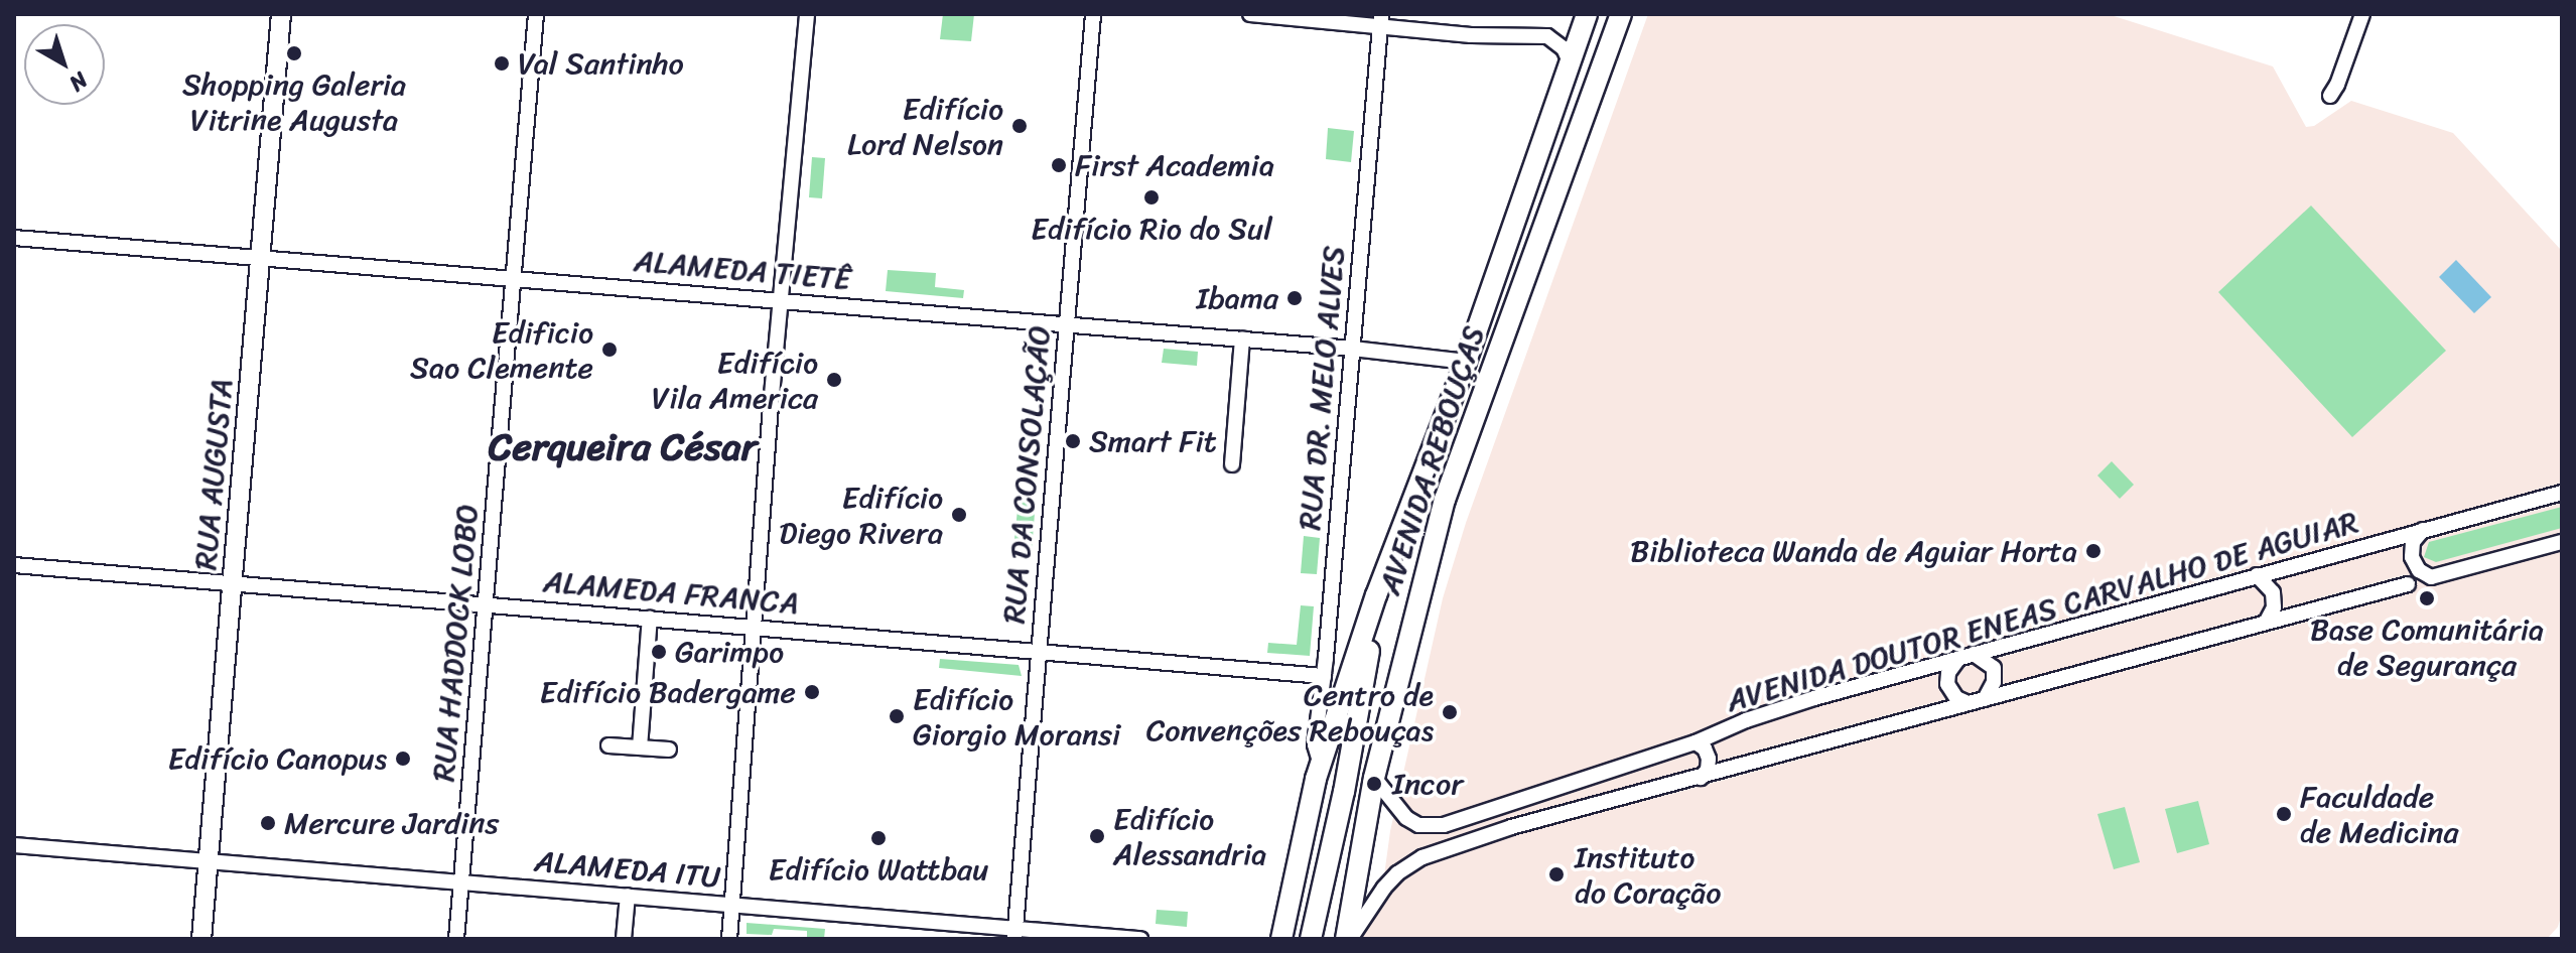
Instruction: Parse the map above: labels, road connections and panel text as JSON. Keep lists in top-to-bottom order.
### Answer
{
  "streets": {
    "main road": ["AVENIDA REBOUÇAS", "RUA AUGUSTA"],
    "street": [
      "ALAMEDA TIETÊ",
      "RUA DR. MELO ALVES",
      "RUA DA CONSOLAÇÃO",
      "ALAMEDA FRANCA",
      "AVENIDA DOUTOR ENEAS CARVALHO DE AGUIAR",
      "RUA HADDOCK LOBO",
      "ALAMEDA ITU"
    ]
  },
  "crossings": [
    ["ALAMEDA TIETÊ", "RUA DR. MELO ALVES"],
    ["ALAMEDA TIETÊ", "AVENIDA REBOUÇAS"],
    ["ALAMEDA TIETÊ", "RUA AUGUSTA"],
    ["ALAMEDA TIETÊ", "RUA DA CONSOLAÇÃO"],
    ["ALAMEDA TIETÊ", "RUA HADDOCK LOBO"],
    ["RUA DR. MELO ALVES", "AVENIDA REBOUÇAS"],
    ["RUA DR. MELO ALVES", "ALAMEDA FRANCA"],
    ["AVENIDA REBOUÇAS", "AVENIDA DOUTOR ENEAS CARVALHO DE AGUIAR"],
    ["RUA AUGUSTA", "ALAMEDA FRANCA"],
    ["RUA AUGUSTA", "ALAMEDA ITU"],
    ["RUA DA CONSOLAÇÃO", "ALAMEDA FRANCA"],
    ["RUA DA CONSOLAÇÃO", "ALAMEDA ITU"],
    ["ALAMEDA FRANCA", "RUA HADDOCK LOBO"],
    ["RUA HADDOCK LOBO", "ALAMEDA ITU"]
  ],
  "districts": ["Cerqueira César"],
  "places": [
    "Shopping Galeria Vitrine Augusta",
    "Val Santinho",
    "Edifício Lord Nelson",
    "First Academia",
    "Edifício Rio do Sul",
    "Ibama",
    "Edificio Sao Clemente",
    "Edifício Vila America",
    "Smart Fit",
    "Edifício Diego Rivera",
    "Biblioteca Wanda de Aguiar Horta",
    "Base Comunitária de Segurança",
    "Garimpo",
    "Edifício Badergame",
    "Centro de Convenções Rebouças",
    "Edifício Giorgio Moransi",
    "Edifício Canopus",
    "Incor",
    "Faculdade de Medicina",
    "Mercure Jardins",
    "Edifício Alessandria",
    "Edifício Wattbau",
    "Instituto do Coração"
  ],
  "north": "bottom right"
}
